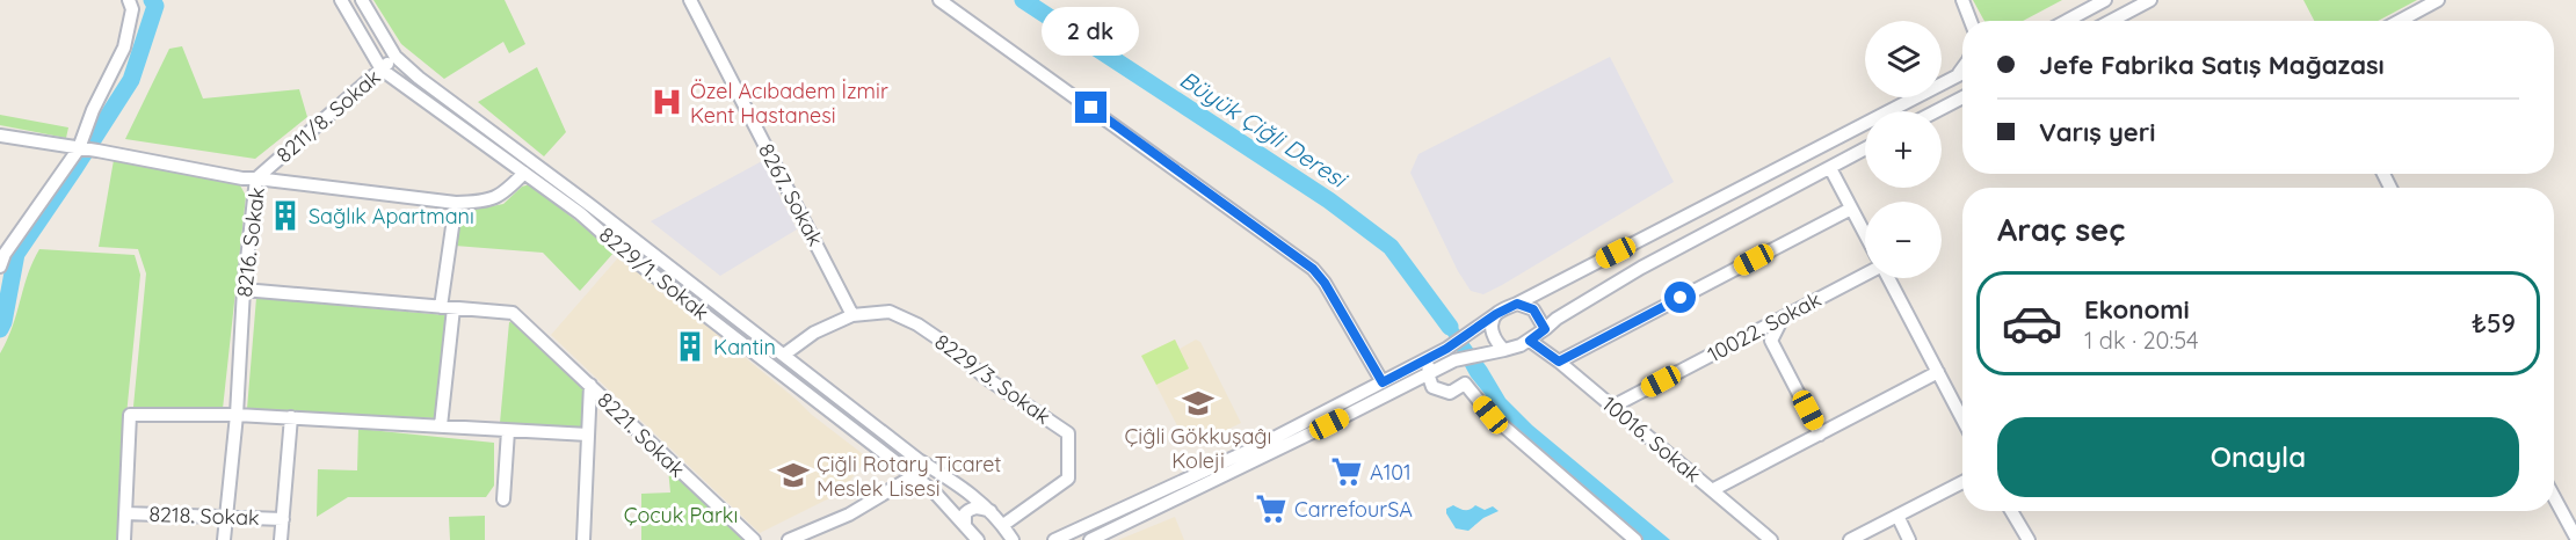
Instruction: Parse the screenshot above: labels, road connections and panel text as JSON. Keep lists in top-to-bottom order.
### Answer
{
  "streets": {
    "street": [
      "8211/8. Sokak",
      "8267. Sokak",
      "8216. Sokak",
      "8229/1. Sokak",
      "10022. Sokak",
      "8229/3. Sokak",
      "8221. Sokak",
      "10016. Sokak",
      "8218. Sokak"
    ]
  },
  "crossings": [
    ["8211/8. Sokak", "8216. Sokak"],
    ["8211/8. Sokak", "8229/1. Sokak"],
    ["8267. Sokak", "8229/3. Sokak"],
    ["8216. Sokak", "8229/1. Sokak"],
    ["8216. Sokak", "8221. Sokak"],
    ["8216. Sokak", "8218. Sokak"],
    ["8229/1. Sokak", "8229/3. Sokak"],
    ["10022. Sokak", "10016. Sokak"]
  ],
  "water": ["Büyük Çiğli Deresi"],
  "parks": ["Çocuk Parkı"],
  "places": {
    "hospital": ["Özel Acıbadem İzmir Kent Hastanesi"],
    "building": ["Sağlık Apartmanı", "Kantin"],
    "school or university": ["Çiĝli Gökkuşaĝı Koleji", "Çiğli Rotary Ticaret Meslek Lisesi"],
    "supermarket": ["A101", "CarrefourSA"]
  },
  "page": {
    "bubble": "2 dk",
    "map_buttons": ["+", "−"],
    "banner": ["Jefe Fabrika Satış Mağazası", "Varış yeri"],
    "heading": "Araç seç",
    "list": [
      {
        "name": "Ekonomi",
        "note": "1 dk · 20:54",
        "value": "₺59"
      }
    ],
    "buttons": "Onayla"
  }
}
